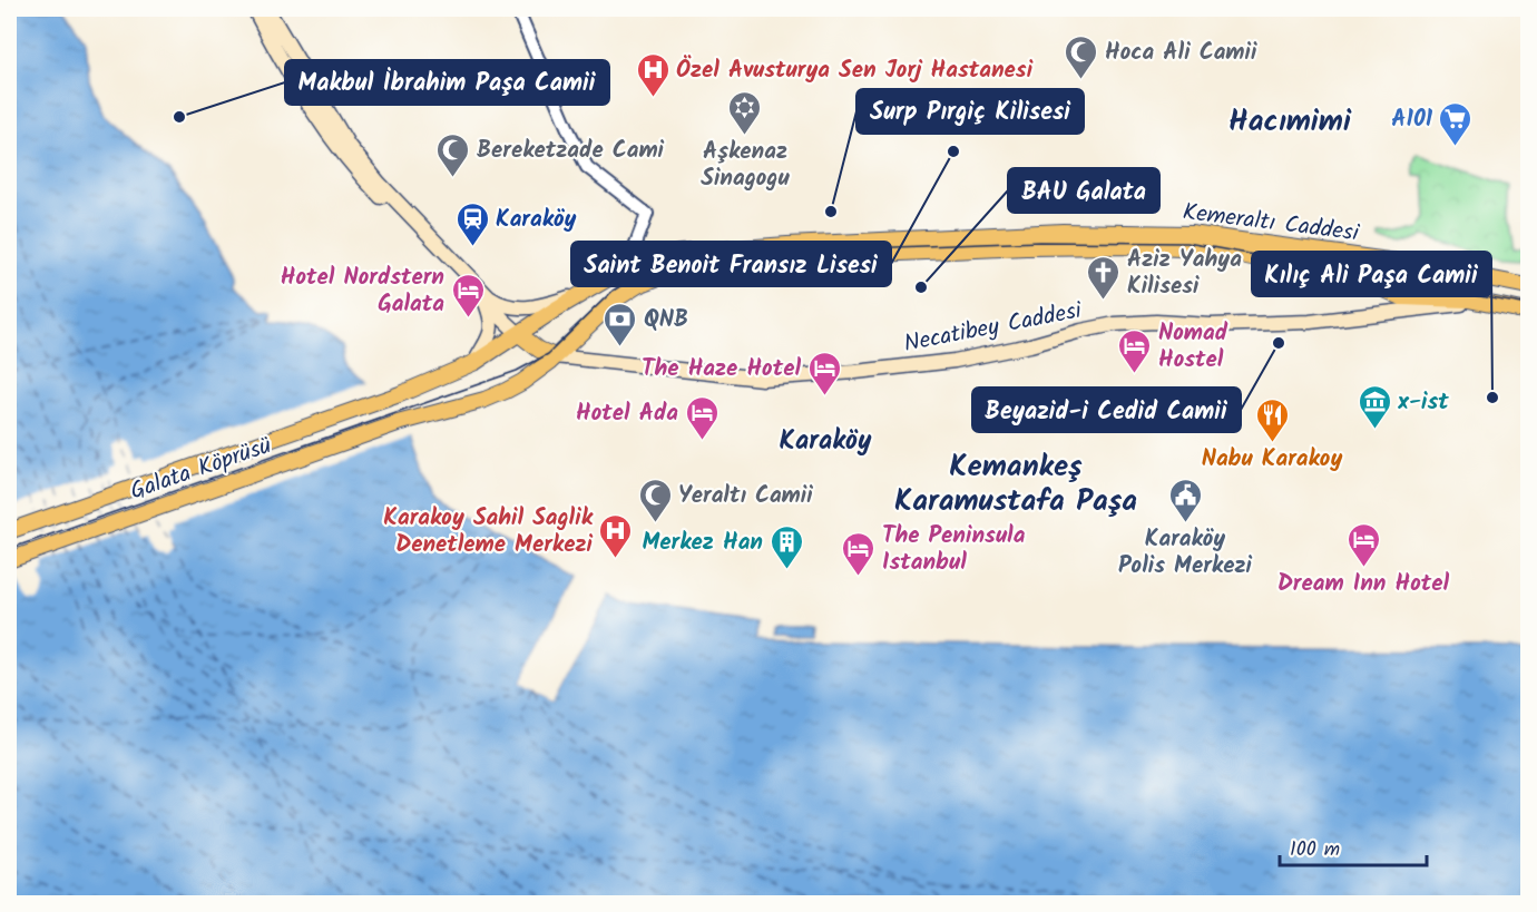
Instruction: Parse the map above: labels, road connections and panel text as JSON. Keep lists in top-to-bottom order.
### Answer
{
  "streets": {
    "main road": ["Kemeraltı Caddesi", "Necatibey Caddesi", "Galata Köprüsü"]
  },
  "crossings": [
    ["Kemeraltı Caddesi", "Necatibey Caddesi"],
    ["Kemeraltı Caddesi", "Galata Köprüsü"]
  ],
  "districts": ["Hacımimi", "Karaköy", "Kemankeş Karamustafa Paşa"],
  "places": {
    "mosque": ["Hoca Ali Camii", "Bereketzade Cami", "Yeraltı Camii"],
    "hospital": ["Özel Avusturya Sen Jorj Hastanesi", "Karakoy Sahil Saglik Denetleme Merkezi"],
    "other": [
      "Makbul İbrahim Paşa Camii",
      "Saint Benoit Fransız Lisesi",
      "Surp Pırgiç Kilisesi",
      "BAU Galata",
      "Beyazid-i Cedid Camii",
      "Kılıç Ali Paşa Camii"
    ],
    "synagogue": ["Aşkenaz Sinagogu"],
    "supermarket": ["A101"],
    "station": ["Karaköy"],
    "church": ["Aziz Yahya Kilisesi"],
    "hotel": [
      "Hotel Nordstern Galata",
      "Nomad Hostel",
      "The Haze Hotel",
      "Hotel Ada",
      "Dream Inn Hotel",
      "The Peninsula Istanbul"
    ],
    "bank": ["QNB"],
    "museum": ["x-ist"],
    "restaurant": ["Nabu Karakoy"],
    "public building": ["Karaköy Polis Merkezi"],
    "building": ["Merkez Han"]
  },
  "scale_bar": "100 m"
}
